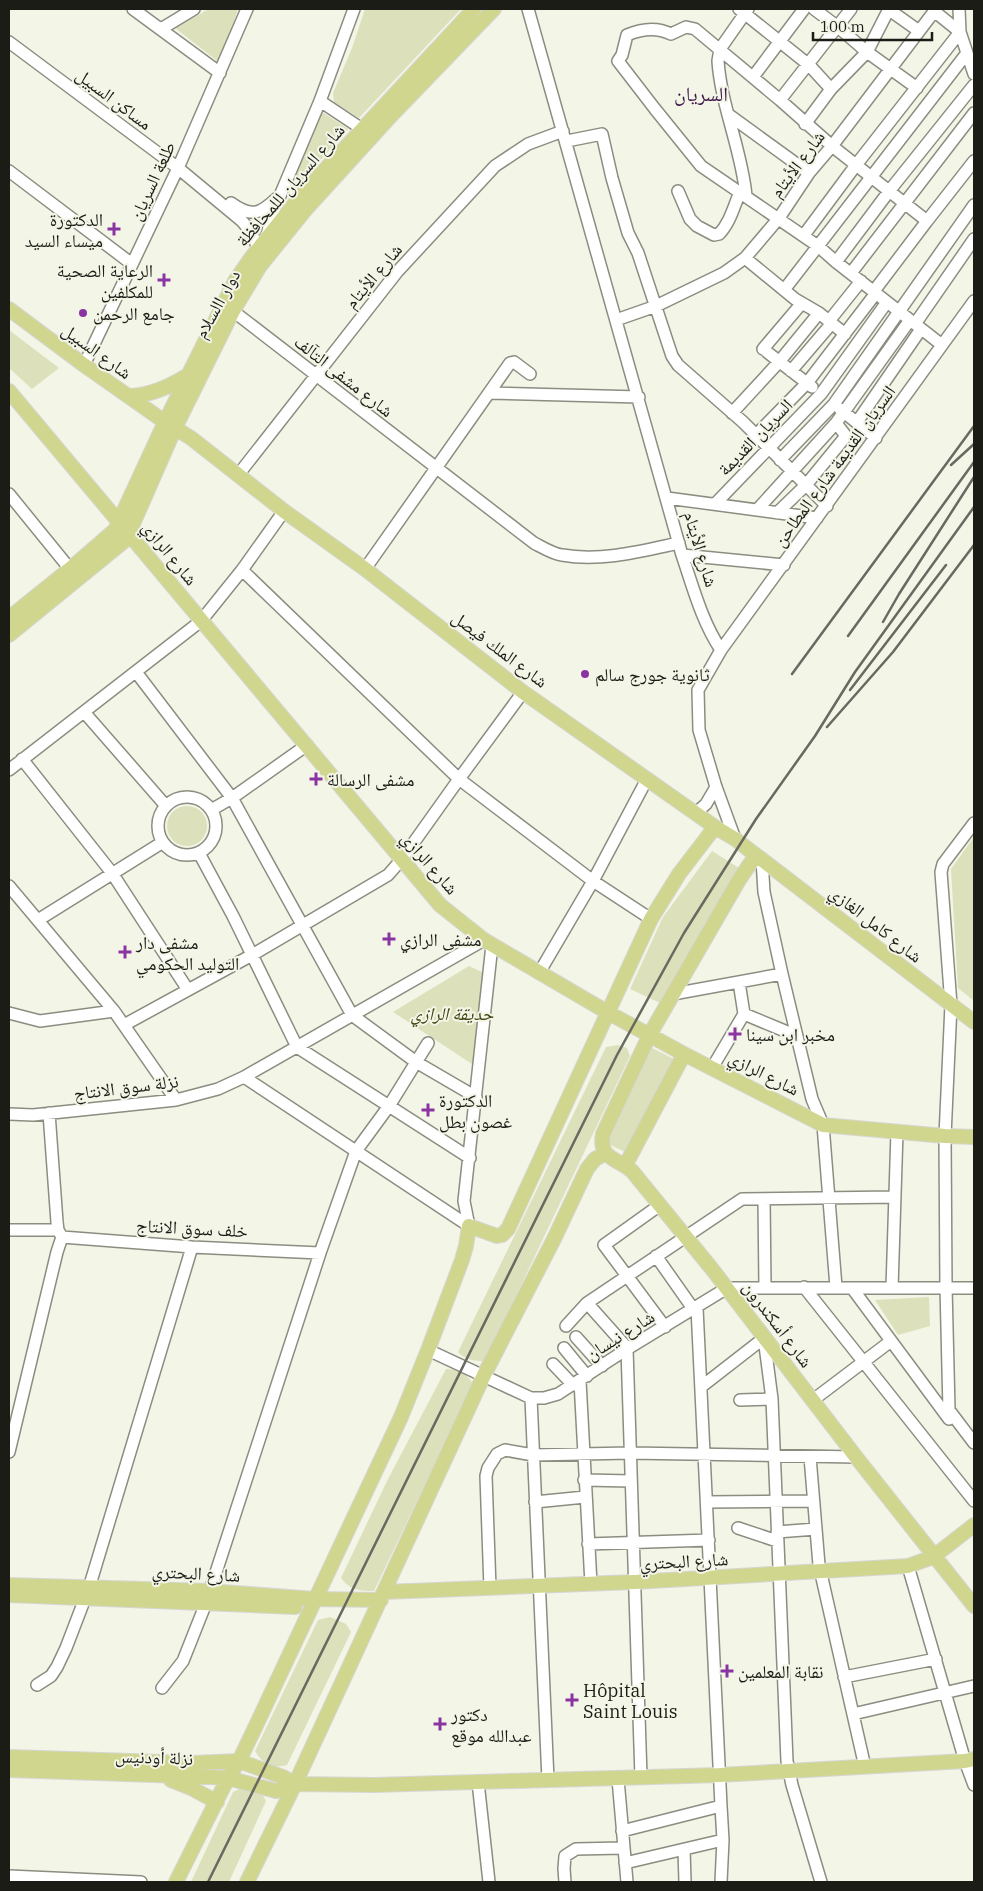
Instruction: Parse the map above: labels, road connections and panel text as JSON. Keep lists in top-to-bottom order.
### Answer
{
  "streets": {
    "main road": [
      "شارع السريان لللمحافظة",
      "دوار االسلام",
      "شارع السبيل",
      "شارع الرازي",
      "شارع الملك فيصل",
      "شارع كامل الغازي",
      "شارع أسكندرون",
      "شارع البحتري",
      "نزلة أودنيس"
    ],
    "street": [
      "مساكن السبيل",
      "شارع الأيتام",
      "طلعة السريان",
      "شارع مشفى التآلف",
      "السريان القديمة",
      "السريان القديمة شارع المطاحن",
      "نزلة سوق الانتاج",
      "خلف سوق الانتاج",
      "شارع نيسان"
    ]
  },
  "crossings": [
    ["مساكن السبيل", "طلعة السريان"],
    ["مساكن السبيل", "شارع السريان لللمحافظة"],
    ["شارع الأيتام", "شارع مشفى التآلف"],
    ["شارع الأيتام", "السريان القديمة"],
    ["شارع الأيتام", "السريان القديمة شارع المطاحن"],
    ["شارع الأيتام", "شارع الملك فيصل"],
    ["طلعة السريان", "شارع السبيل"],
    ["شارع السريان لللمحافظة", "دوار االسلام"],
    ["شارع السريان لللمحافظة", "شارع السبيل"],
    ["شارع السريان لللمحافظة", "شارع الرازي"],
    ["شارع السريان لللمحافظة", "شارع الملك فيصل"],
    ["دوار االسلام", "شارع السبيل"],
    ["دوار االسلام", "شارع مشفى التآلف"],
    ["دوار االسلام", "شارع الرازي"],
    ["دوار االسلام", "شارع الملك فيصل"],
    ["شارع السبيل", "شارع الملك فيصل"],
    ["السريان القديمة", "السريان القديمة شارع المطاحن"],
    ["شارع الرازي", "نزلة سوق الانتاج"],
    ["شارع الملك فيصل", "شارع كامل الغازي"],
    ["شارع أسكندرون", "شارع نيسان"],
    ["شارع أسكندرون", "شارع البحتري"]
  ],
  "districts": ["السريان"],
  "parks": ["حديقة الرازي"],
  "places": {
    "health": [
      "الدكتورة ميساء السيد",
      "الرعاية الصحية للمكلفين",
      "مشفى الرسالة",
      "مشفى الرازي",
      "مشفى دار التوليد الحكومي",
      "مخبر ابن سينا",
      "الدكتورة غصون بطل",
      "نقابة المعلمين",
      "Hôpital Saint Louis",
      "دكتور عبدالله موقع"
    ],
    "other": ["جامع الرحمن", "ثانوية جورج سالم"]
  },
  "scale_bar": "100 m"
}
